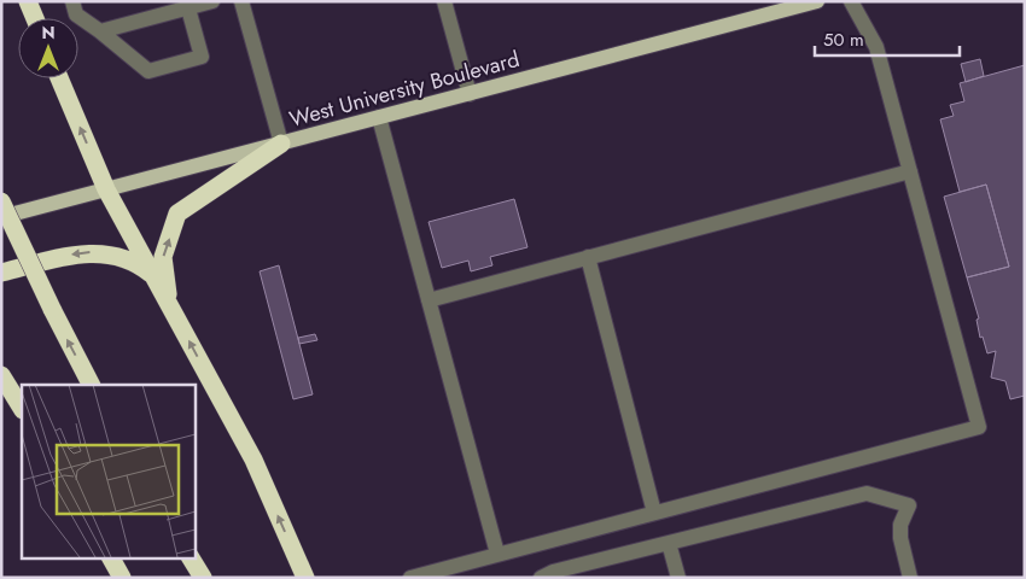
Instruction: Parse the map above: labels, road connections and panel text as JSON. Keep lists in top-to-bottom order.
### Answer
{
  "streets": {
    "main road": ["West University Boulevard"]
  },
  "scale_bar": "50 m",
  "north": "top"
}
